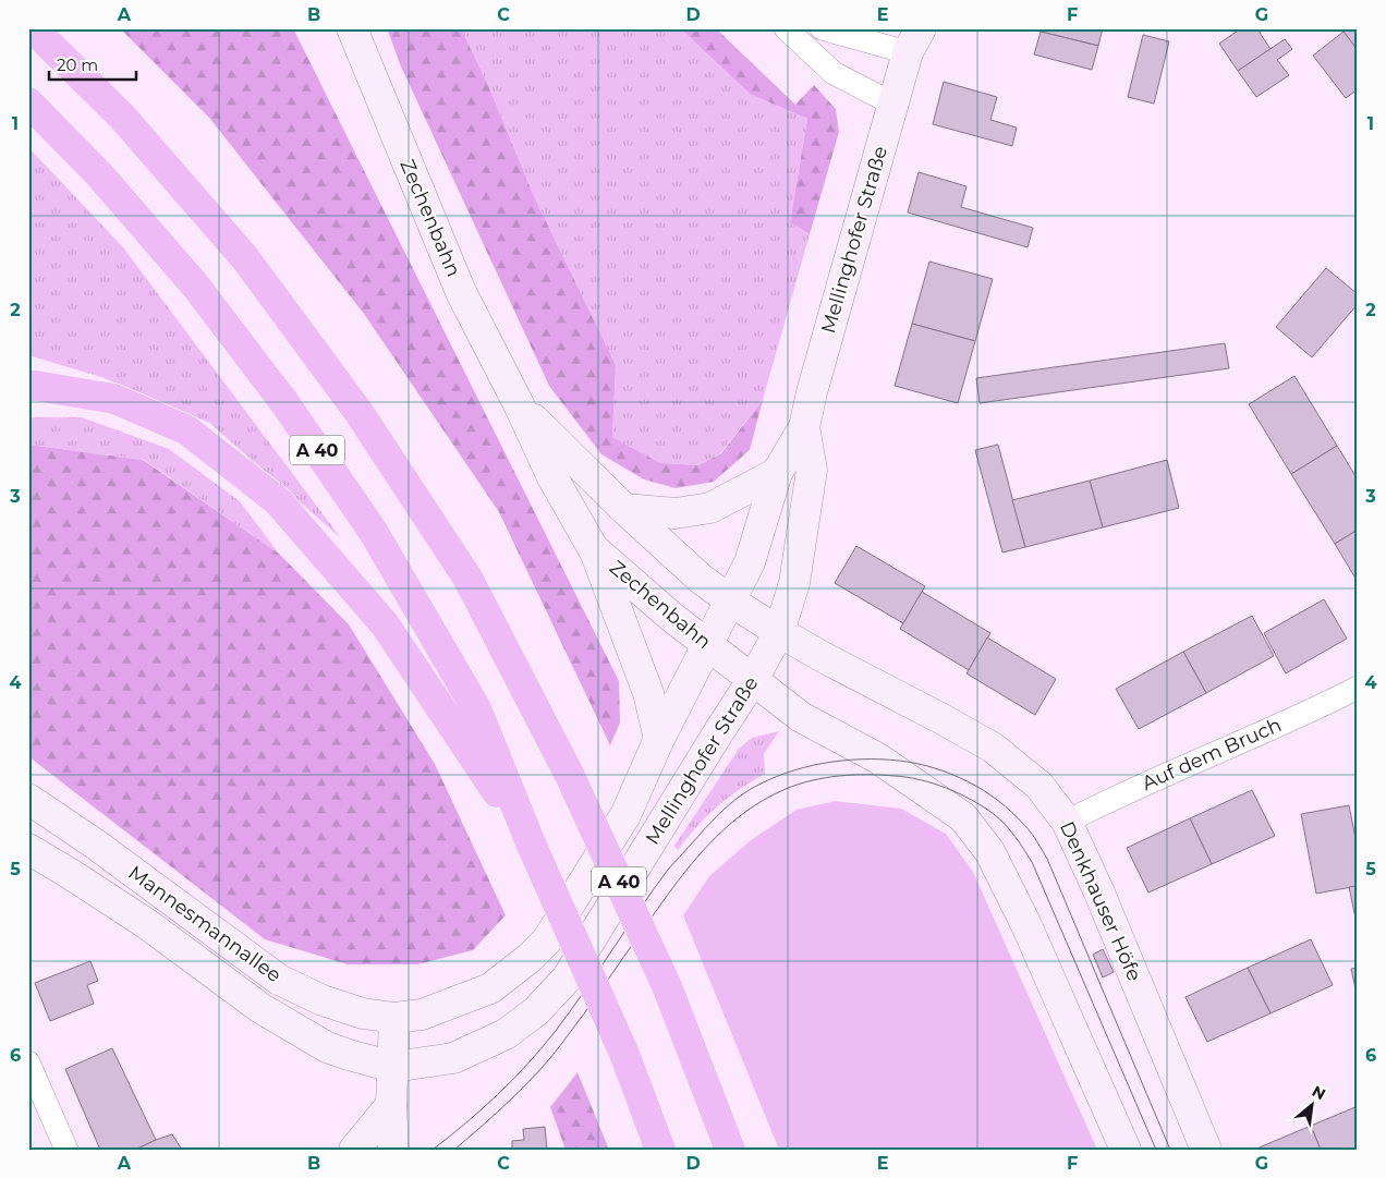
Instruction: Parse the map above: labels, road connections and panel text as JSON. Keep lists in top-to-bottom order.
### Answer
{
  "streets": {
    "highway": ["A 40"],
    "main road": [
      "Zechenbahn",
      "Mellinghofer Straße",
      "Denkhauser Höfe",
      "Mannesmannallee"
    ],
    "street": ["Auf dem Bruch"]
  },
  "crossings": [
    ["Zechenbahn", "Mellinghofer Straße"],
    ["Zechenbahn", "Denkhauser Höfe"],
    ["Mellinghofer Straße", "Denkhauser Höfe"],
    ["Mellinghofer Straße", "Mannesmannallee"],
    ["Auf dem Bruch", "Denkhauser Höfe"]
  ],
  "scale_bar": "20 m",
  "north": "top right",
  "grid": {
    "columns": [
      "A",
      "B",
      "C",
      "D",
      "E",
      "F",
      "G"
    ],
    "rows": [
      "1",
      "2",
      "3",
      "4",
      "5",
      "6"
    ]
  }
}
